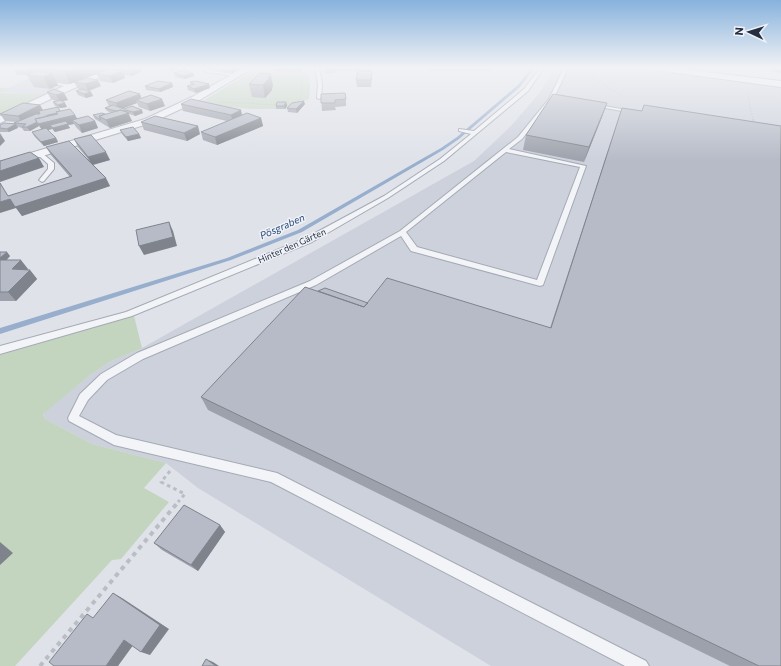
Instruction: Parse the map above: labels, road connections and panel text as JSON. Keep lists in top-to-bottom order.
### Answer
{
  "streets": {
    "lane": ["Hinter den Gärten"]
  },
  "water": ["Pösgraben"],
  "north": "left"
}
